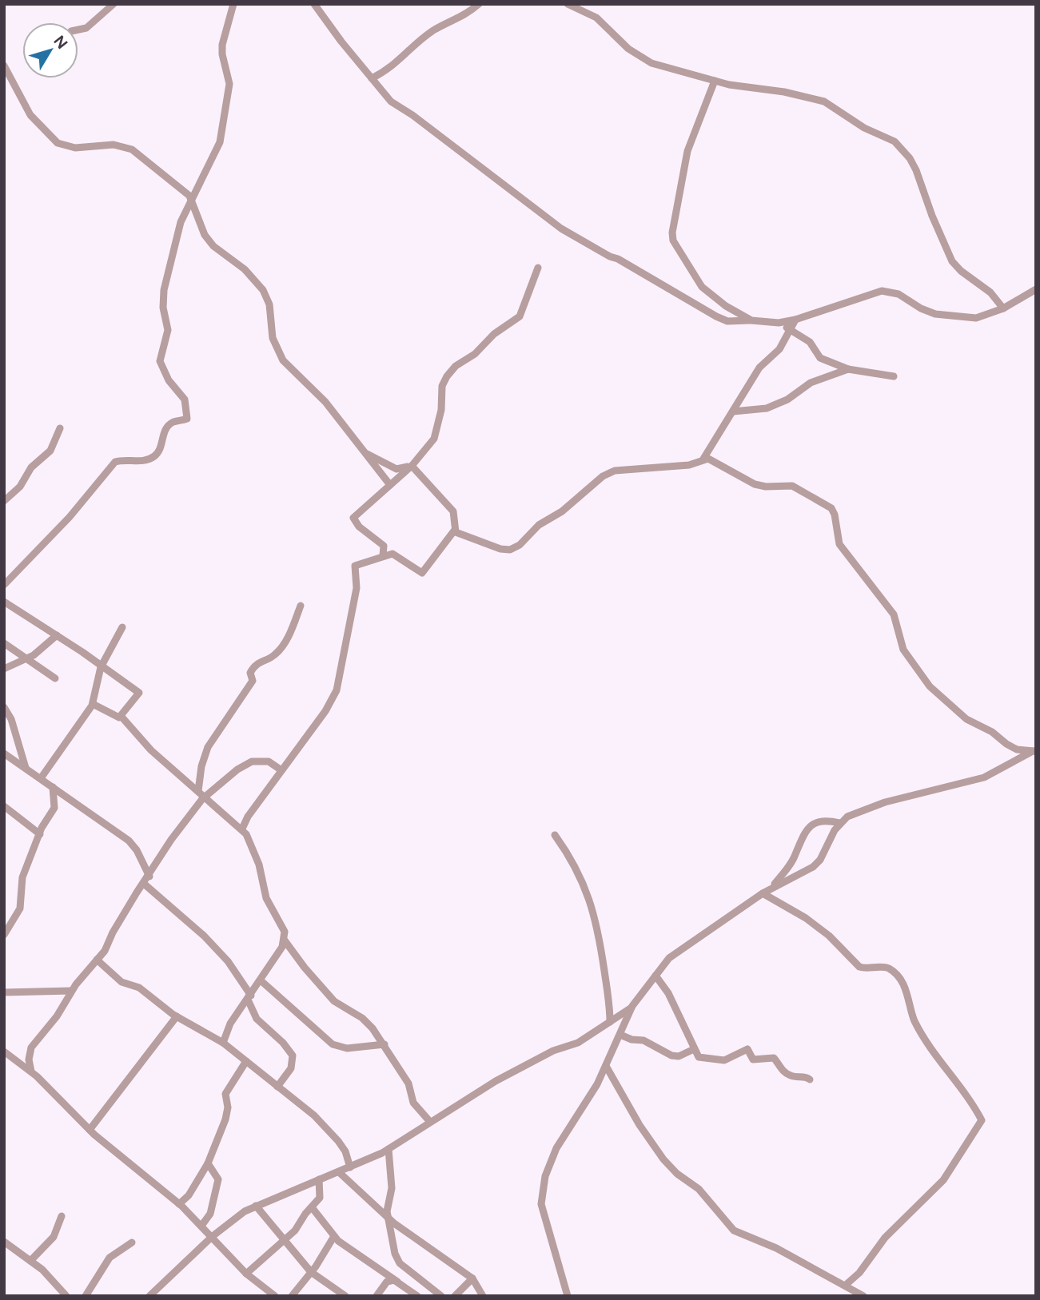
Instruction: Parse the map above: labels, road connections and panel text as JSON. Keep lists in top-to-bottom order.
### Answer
{
  "north": "top right"
}
